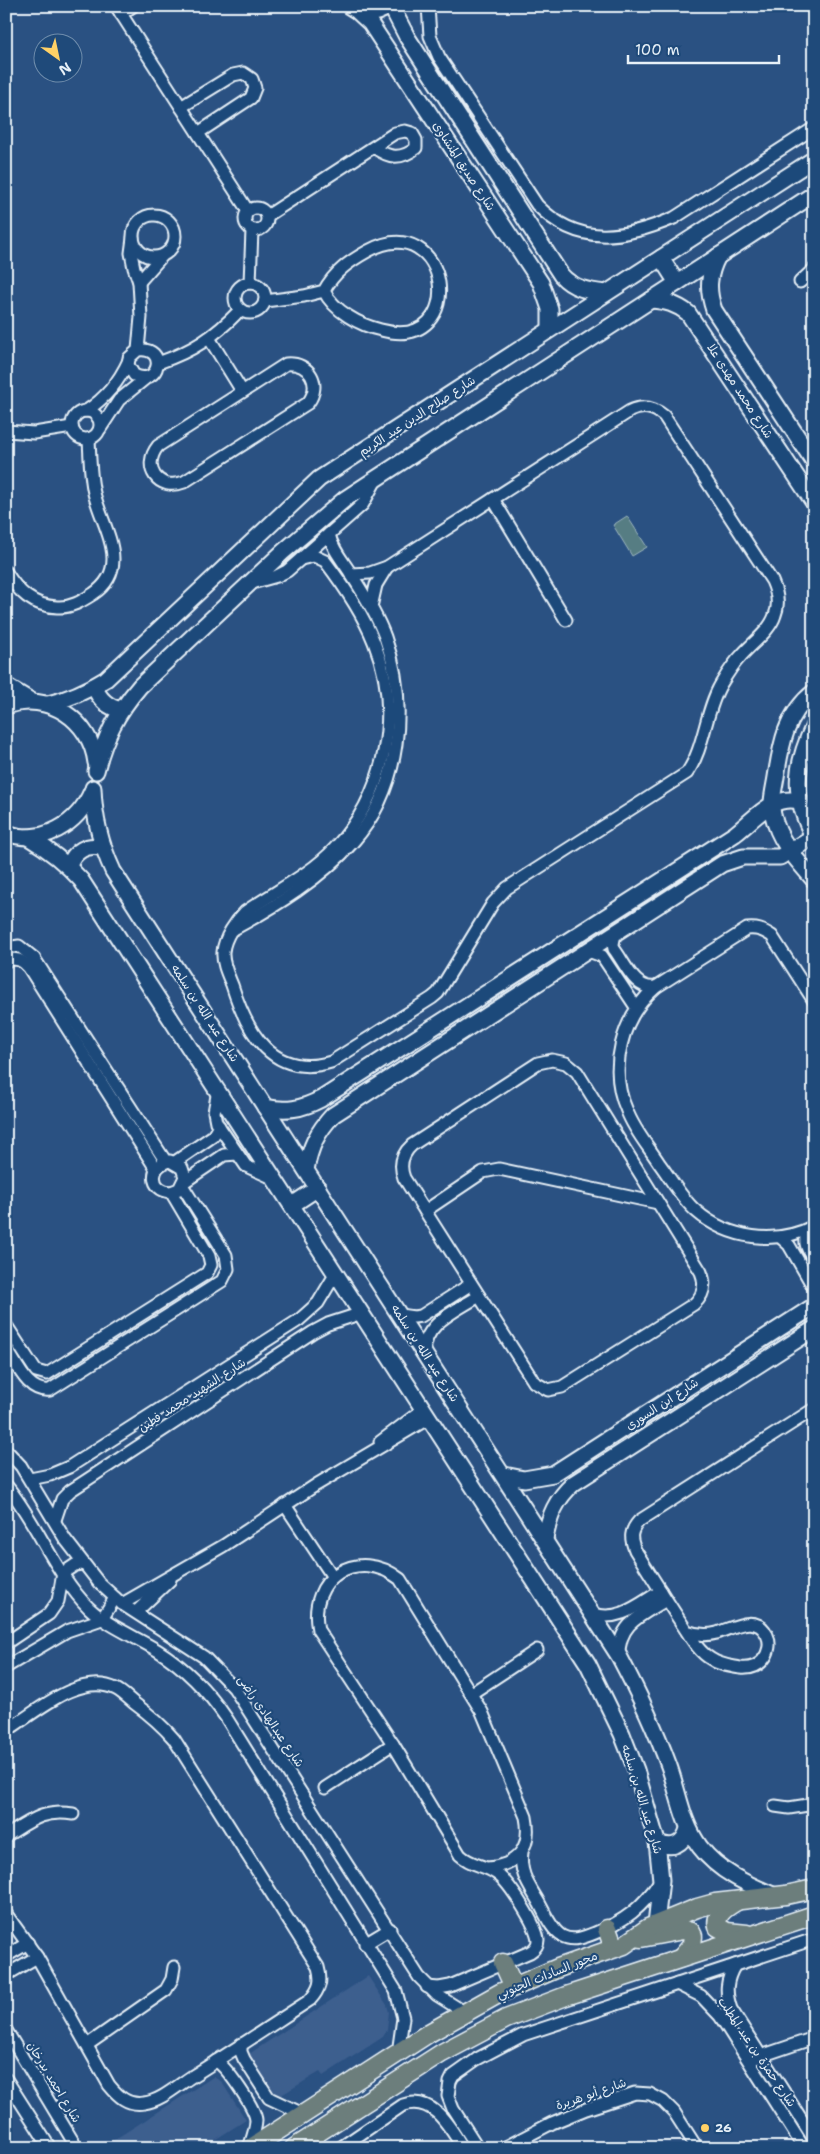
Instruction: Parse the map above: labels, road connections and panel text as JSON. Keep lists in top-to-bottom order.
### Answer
{
  "streets": {
    "main road": [
      "شارع صديق المنشاوى",
      "شارع محمد مهدى علا",
      "شارع صلاح الدين عبد الكريم",
      "شارع عبد الله بن سلمه",
      "شارع ابن السورى",
      "محور السادات الجنوبي"
    ],
    "street": [
      "شارع الشهيد محمد فطين",
      "شارع عبدالهادى راضى",
      "شارع حمزة بن عبد المطلب",
      "شارع احمد بدرخان",
      "شارع أبو هريرة"
    ]
  },
  "crossings": [
    ["شارع صديق المنشاوى", "شارع صلاح الدين عبد الكريم"],
    ["شارع عبد الله بن سلمه", "شارع الشهيد محمد فطين"],
    ["شارع عبد الله بن سلمه", "شارع ابن السورى"],
    ["شارع عبد الله بن سلمه", "محور السادات الجنوبي"],
    ["شارع الشهيد محمد فطين", "شارع عبدالهادى راضى"],
    ["شارع عبدالهادى راضى", "محور السادات الجنوبي"]
  ],
  "places": ["26"],
  "scale_bar": "100 m",
  "north": "bottom right"
}
